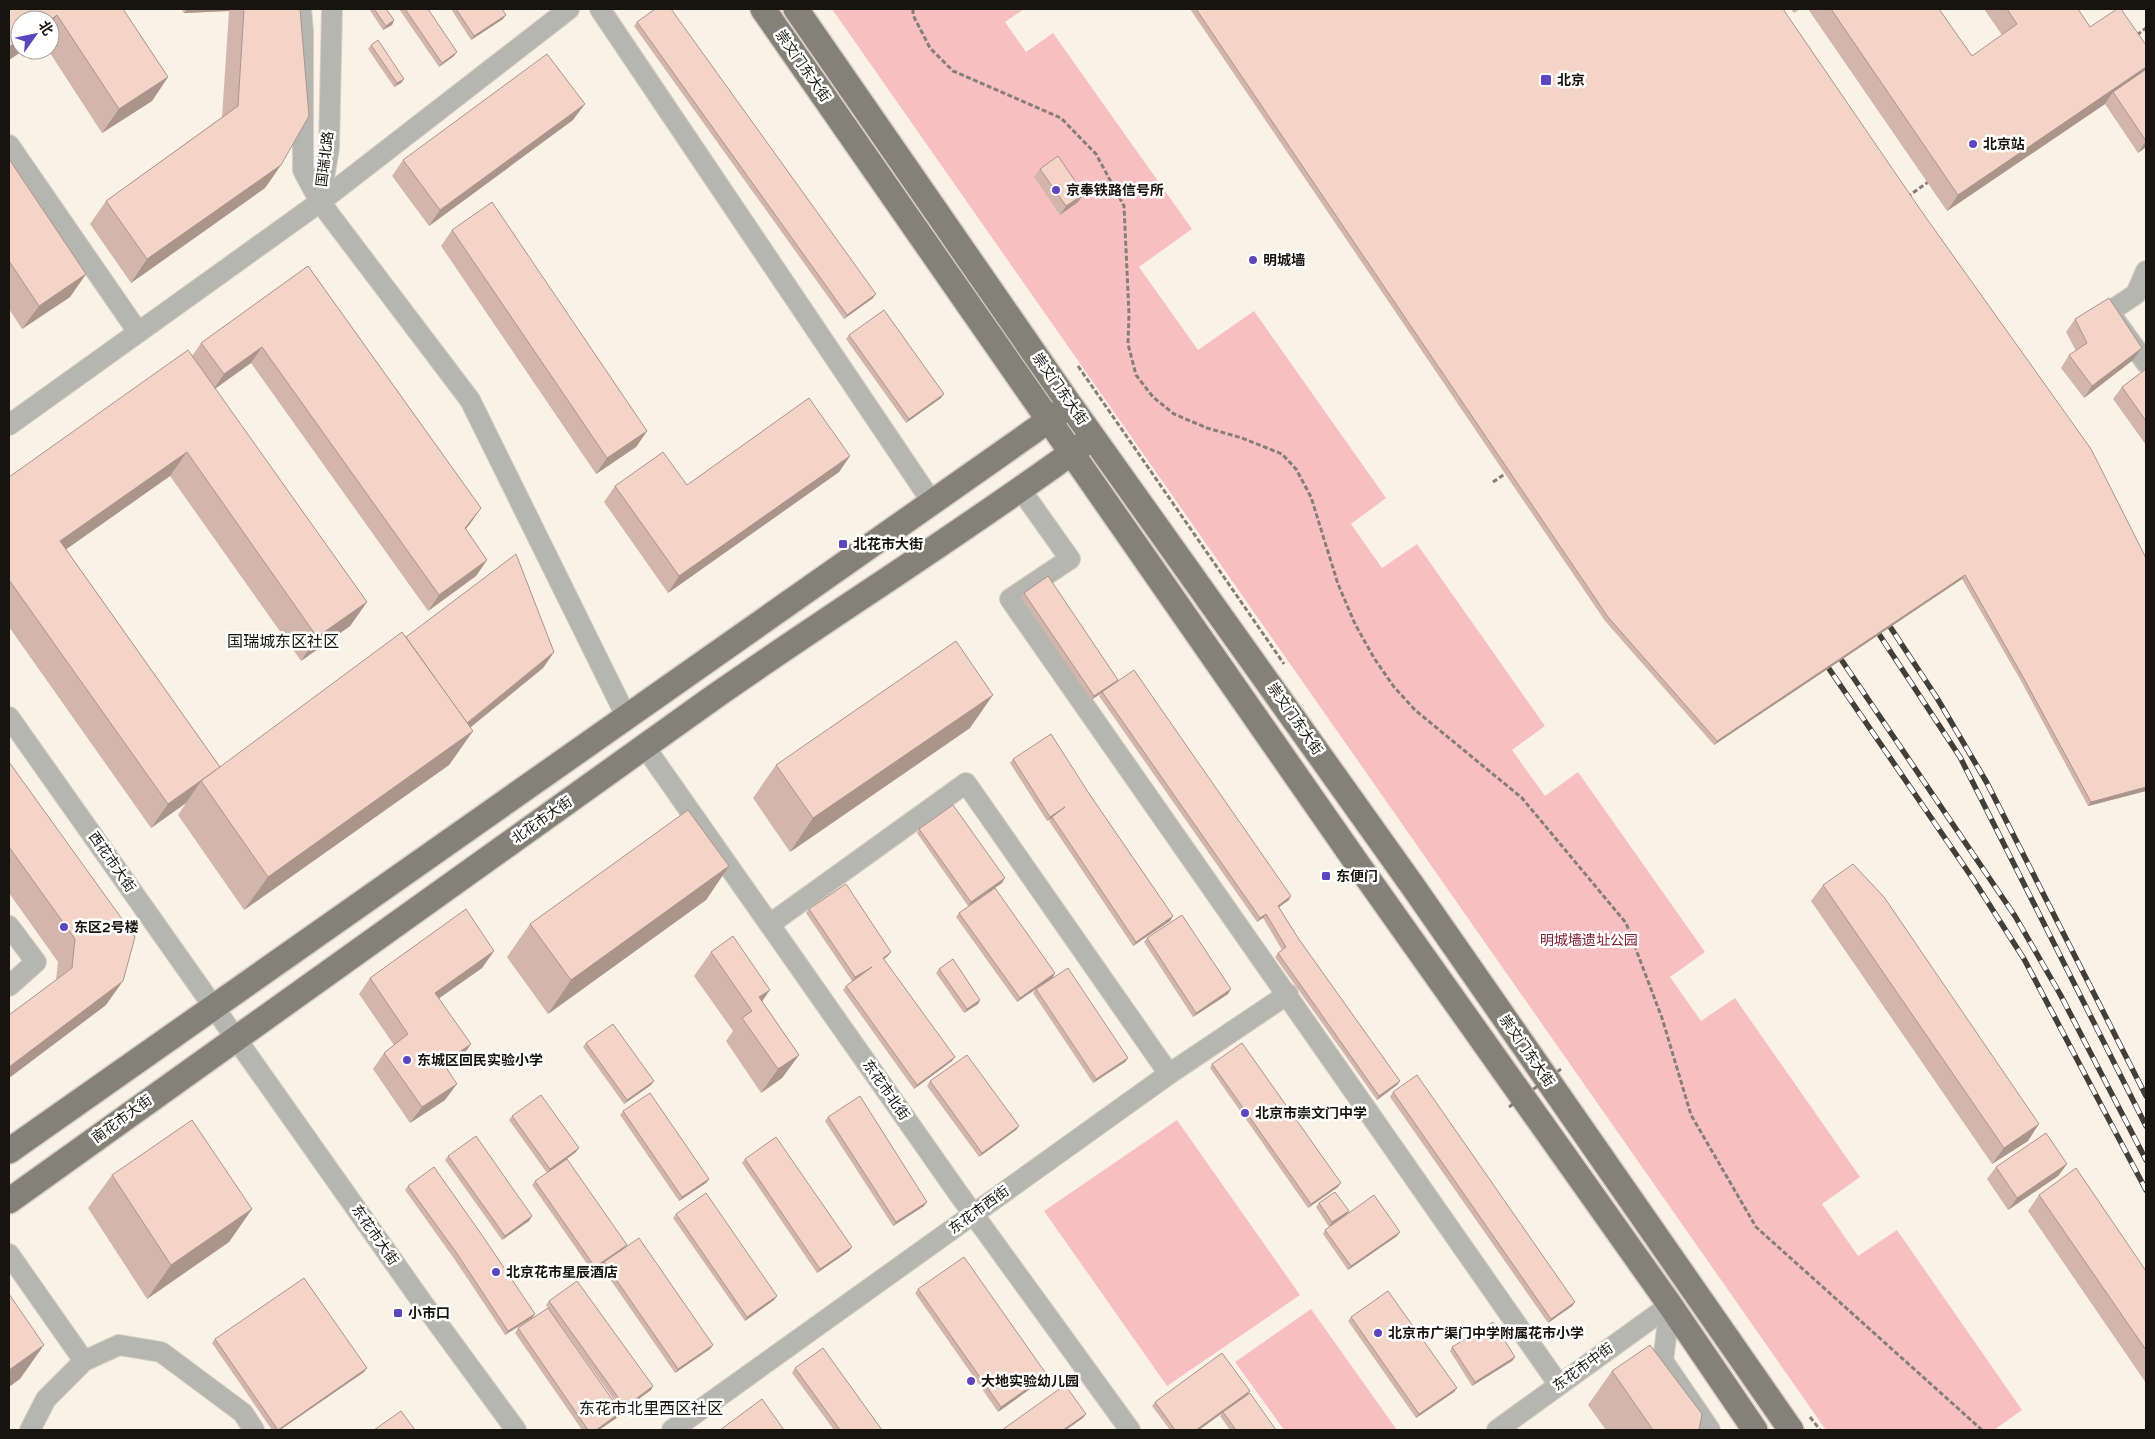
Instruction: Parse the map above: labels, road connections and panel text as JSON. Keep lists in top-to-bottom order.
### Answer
{
  "streets": {
    "main road": ["崇文门东大街", "北花市大街", "南花市大街"],
    "street": [
      "国瑞北路",
      "西花市大街",
      "东花市北街",
      "东花市西街",
      "东花市大街",
      "东花市中街"
    ]
  },
  "crossings": [
    ["崇文门东大街", "北花市大街"],
    ["北花市大街", "西花市大街"],
    ["北花市大街", "东花市北街"],
    ["北花市大街", "南花市大街"],
    ["北花市大街", "东花市大街"],
    ["西花市大街", "南花市大街"],
    ["西花市大街", "东花市大街"],
    ["东花市北街", "东花市西街"],
    ["南花市大街", "东花市大街"]
  ],
  "districts": ["国瑞城东区社区", "东花市北里西区社区"],
  "parks": ["明城墙遗址公园"],
  "places": {
    "transit": [
      "北京",
      "北花市大街",
      "东便门",
      "小市口"
    ],
    "other": [
      "北京站",
      "京奉铁路信号所",
      "明城墙",
      "东区2号楼",
      "东城区回民实验小学",
      "北京市崇文门中学",
      "北京花市星辰酒店",
      "北京市广渠门中学附属花市小学",
      "大地实验幼儿园"
    ]
  },
  "north": "top right"
}
